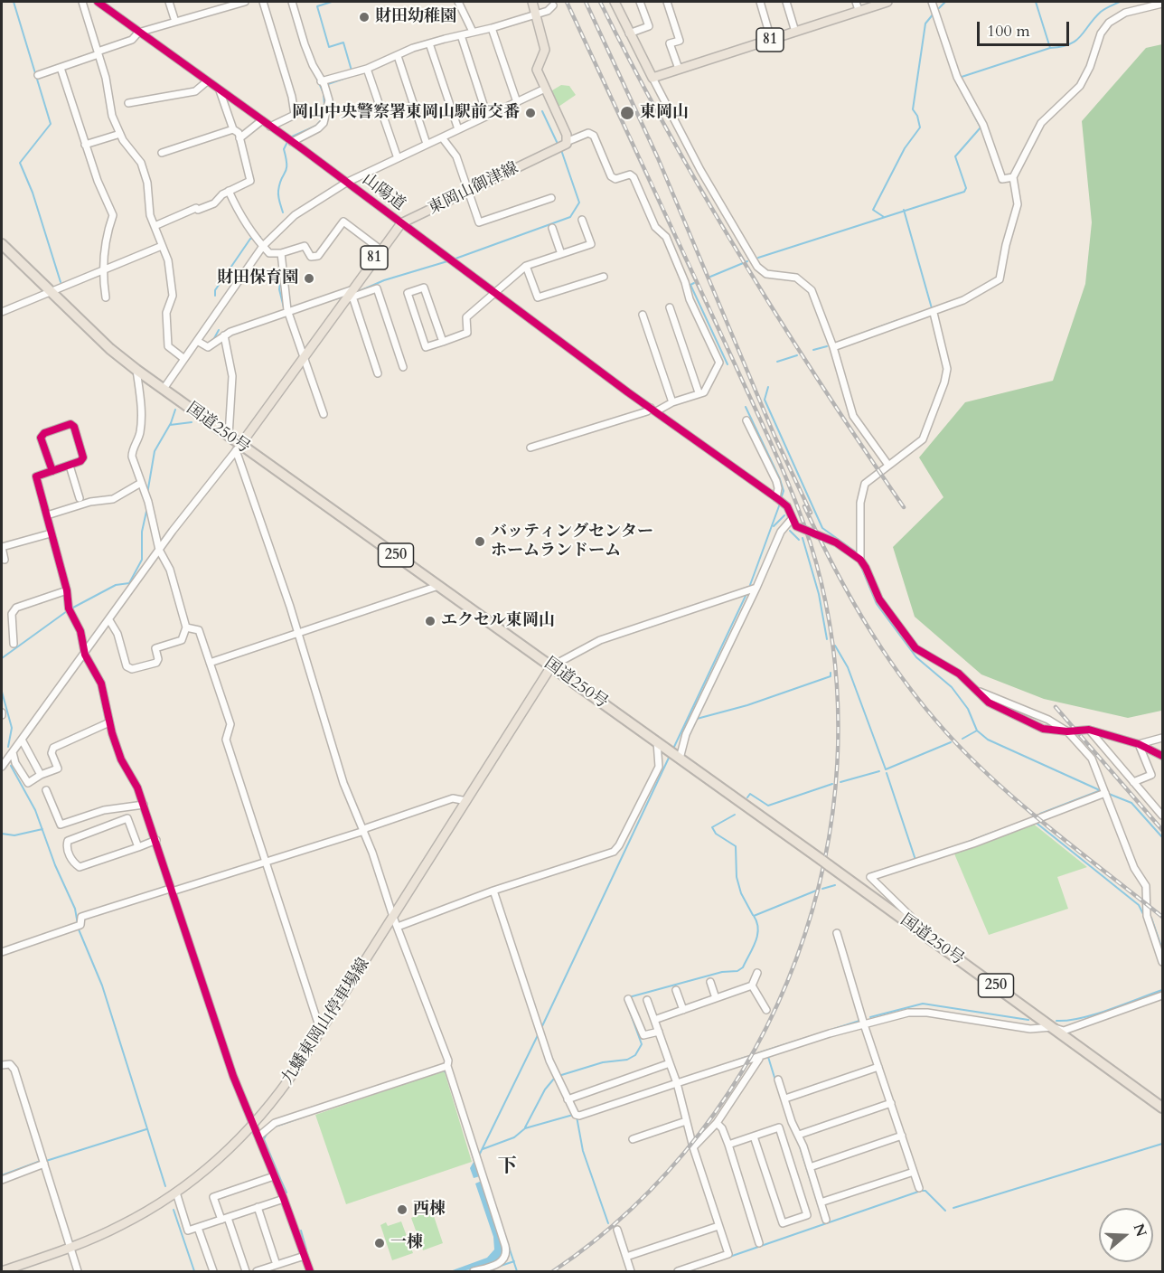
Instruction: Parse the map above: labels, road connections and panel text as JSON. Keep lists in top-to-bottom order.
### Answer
{
  "streets": {
    "highway": ["国道250号", "250"],
    "main road": ["81", "東岡山御津線", "九蟠東岡山停車場線"],
    "street": ["山陽道"]
  },
  "crossings": [
    ["東岡山御津線", "山陽道"],
    ["東岡山御津線", "国道250号"],
    ["国道250号", "九蟠東岡山停車場線"]
  ],
  "districts": ["下"],
  "places": [
    "財田幼稚園",
    "岡山中央警察署東岡山駅前交番",
    "東岡山",
    "財田保育園",
    "バッティングセンター ホームランドーム",
    "エクセル東岡山",
    "西棟",
    "一棟"
  ],
  "scale_bar": "100 m",
  "north": "right"
}
